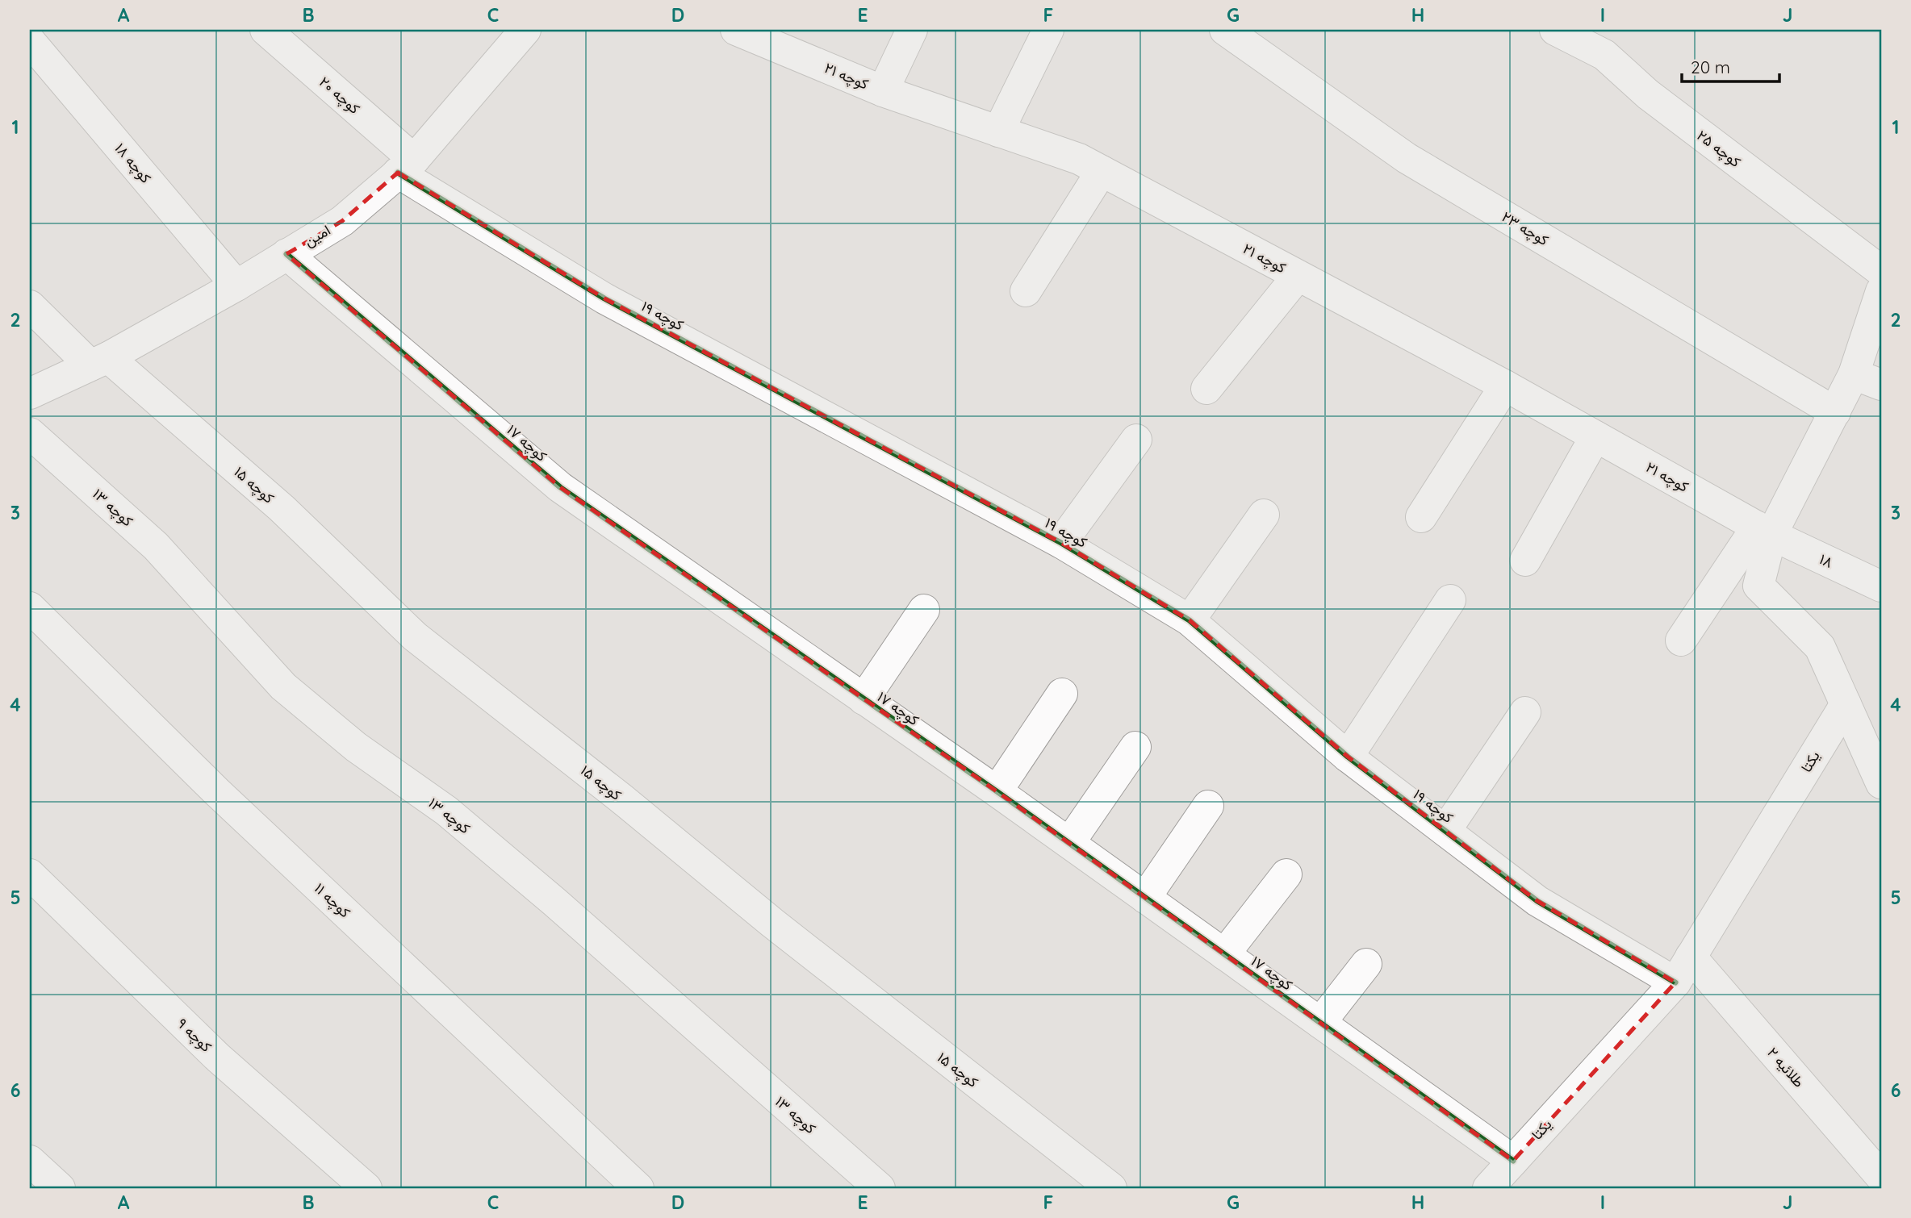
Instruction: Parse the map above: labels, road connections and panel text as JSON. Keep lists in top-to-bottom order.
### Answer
{
  "streets": {
    "street": [
      "کوچه ۲۱",
      "کوچه ۲۰",
      "کوچه ۲۵",
      "کوچه ۱۸",
      "کوچه ۲۳",
      "امین",
      "کوچه ۱۹",
      "کوچه ۱۷",
      "کوچه ۱۵",
      "کوچه ۱۳",
      "۱۸",
      "یکتا",
      "کوچه ۱۱",
      "کوچه ۹",
      "طلائیه ۲"
    ]
  },
  "crossings": [
    ["کوچه ۲۱", "۱۸"],
    ["کوچه ۲۰", "امین"],
    ["کوچه ۲۰", "کوچه ۱۹"],
    ["کوچه ۱۸", "امین"],
    ["امین", "کوچه ۱۹"],
    ["امین", "کوچه ۱۷"],
    ["امین", "کوچه ۱۵"],
    ["کوچه ۱۹", "یکتا"],
    ["کوچه ۱۹", "طلائیه ۲"],
    ["کوچه ۱۷", "یکتا"],
    ["یکتا", "طلائیه ۲"]
  ],
  "scale_bar": "20 m",
  "grid": {
    "columns": [
      "A",
      "B",
      "C",
      "D",
      "E",
      "F",
      "G",
      "H",
      "I",
      "J"
    ],
    "rows": [
      "1",
      "2",
      "3",
      "4",
      "5",
      "6"
    ]
  }
}
